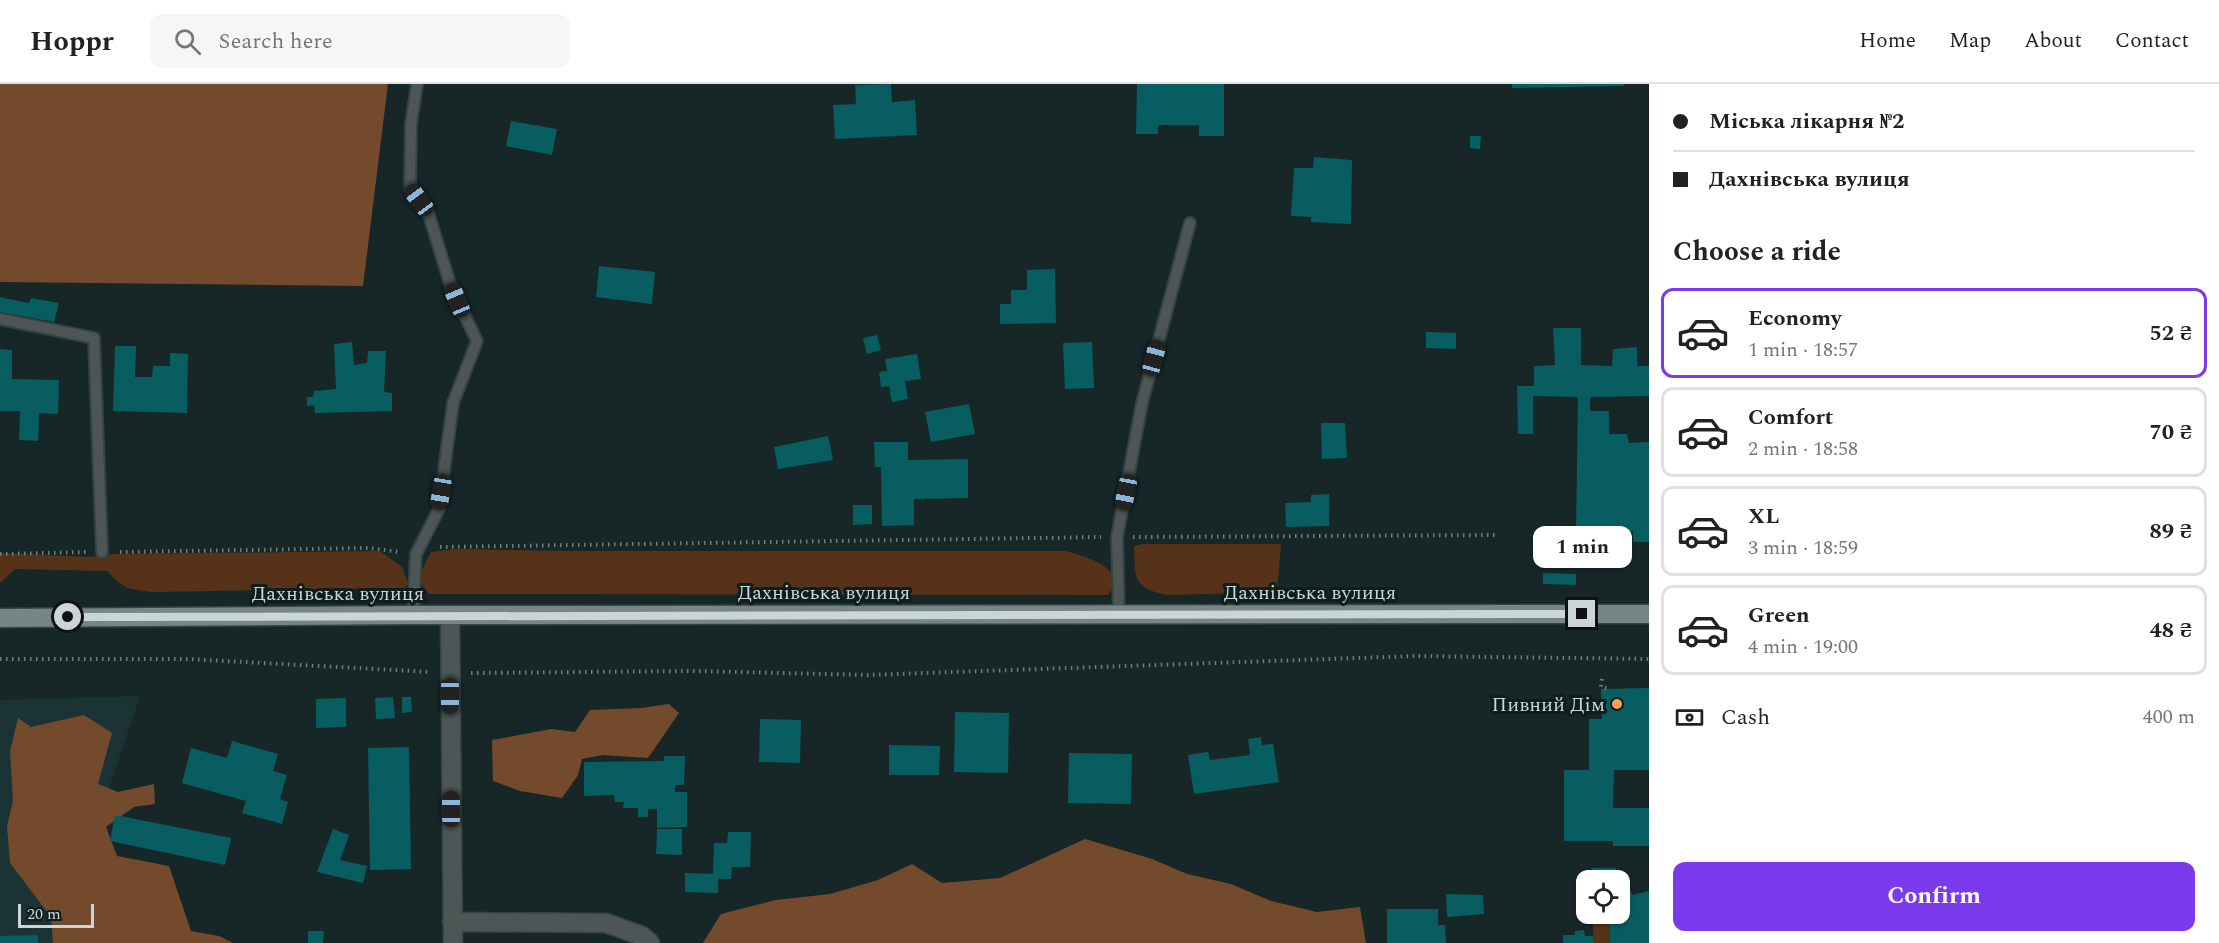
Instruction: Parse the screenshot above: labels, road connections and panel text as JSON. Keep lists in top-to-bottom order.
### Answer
{
  "streets": {
    "main road": ["Дахнівська вулиця"]
  },
  "places": ["Пивний Дім"],
  "scale_bar": "20 m",
  "page": {
    "header": "Hoppr",
    "search": "Search here",
    "nav": [
      "Home",
      "Map",
      "About",
      "Contact"
    ],
    "banner": ["Міська лікарня №2", "Дахнівська вулиця"],
    "heading": "Choose a ride",
    "list": [
      {
        "name": "Economy",
        "note": "1 min · 18:57",
        "value": "52 ₴"
      },
      {
        "name": "Comfort",
        "note": "2 min · 18:58",
        "value": "70 ₴"
      },
      {
        "name": "XL",
        "note": "3 min · 18:59",
        "value": "89 ₴"
      },
      {
        "name": "Green",
        "note": "4 min · 19:00",
        "value": "48 ₴"
      }
    ],
    "bubble": "1 min",
    "pay": ["Cash", "400 m"],
    "buttons": "Confirm",
    "scale": "20 m"
  }
}
